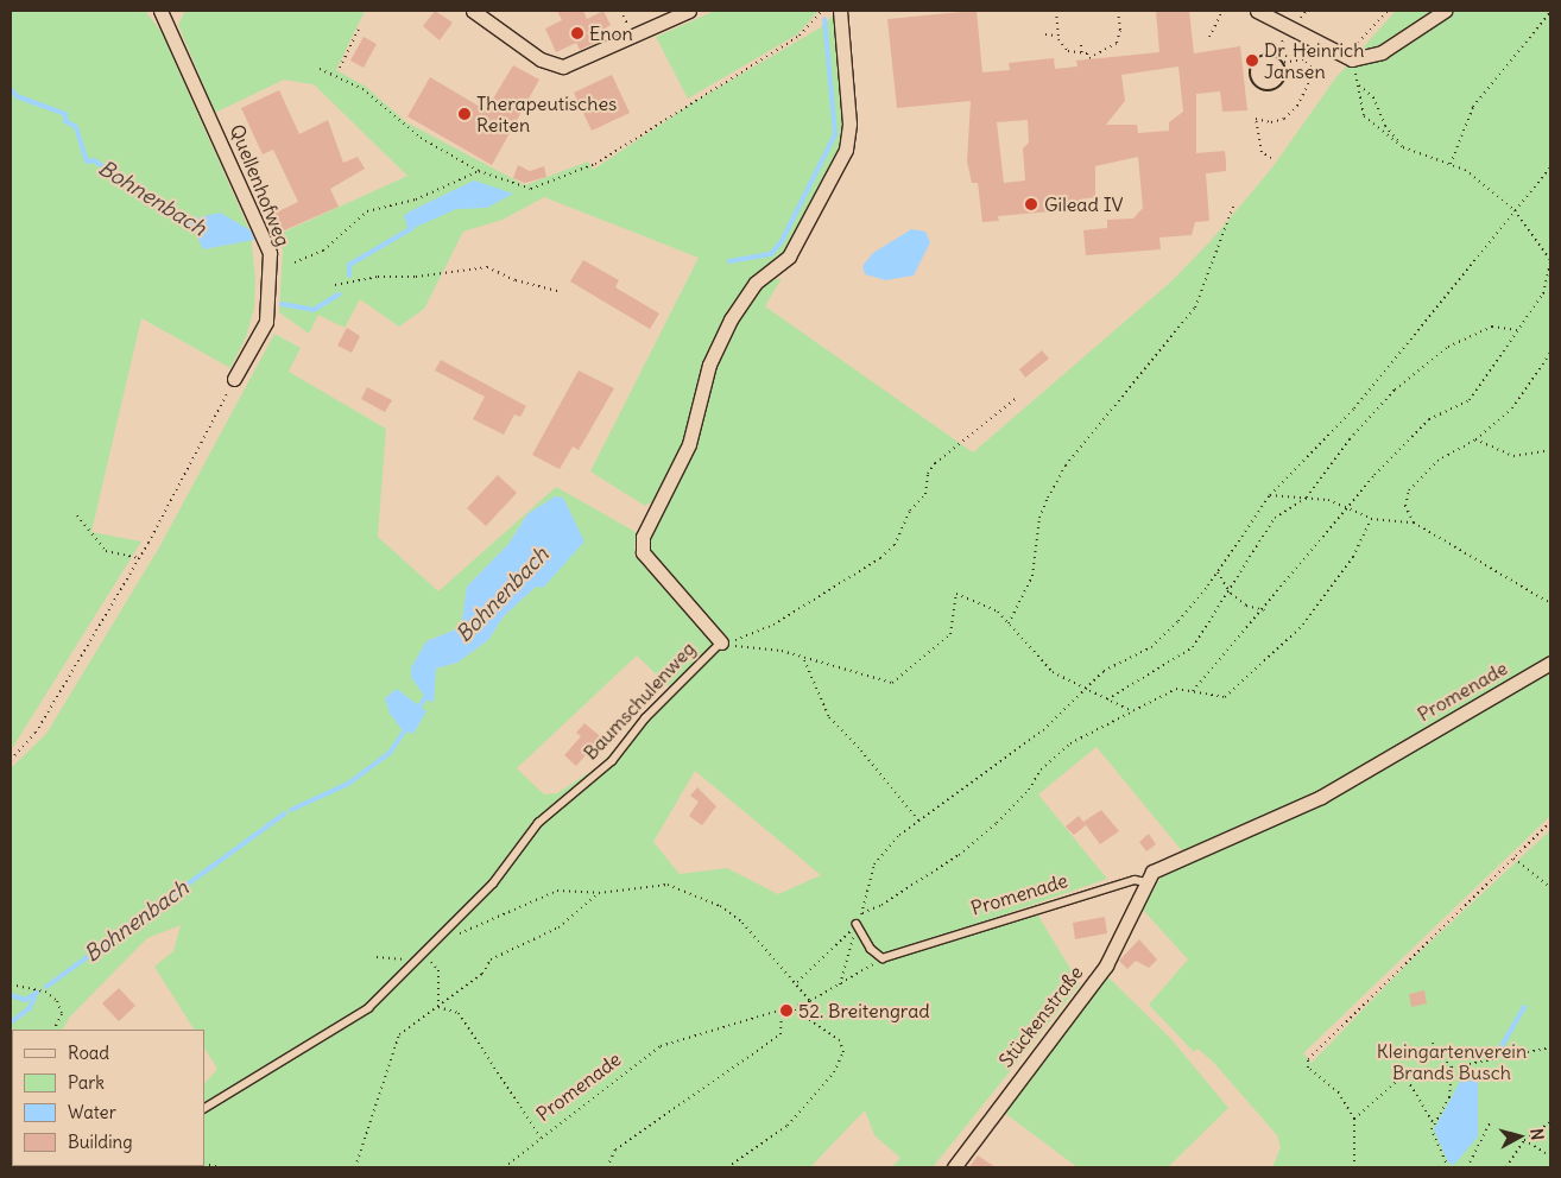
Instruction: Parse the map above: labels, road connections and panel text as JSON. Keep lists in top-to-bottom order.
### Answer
{
  "streets": {
    "street": [
      "Quellenhofweg",
      "Promenade",
      "Baumschulenweg",
      "Stückenstraße"
    ]
  },
  "crossings": [
    ["Promenade", "Stückenstraße"]
  ],
  "water": ["Bohnenbach"],
  "parks": ["Kleingartenverein Brands Busch"],
  "places": [
    "Enon",
    "Dr. Heinrich Jansen",
    "Therapeutisches Reiten",
    "Gilead IV",
    "52. Breitengrad"
  ],
  "legend": [
    "Road",
    "Park",
    "Water",
    "Building"
  ],
  "north": "right"
}
